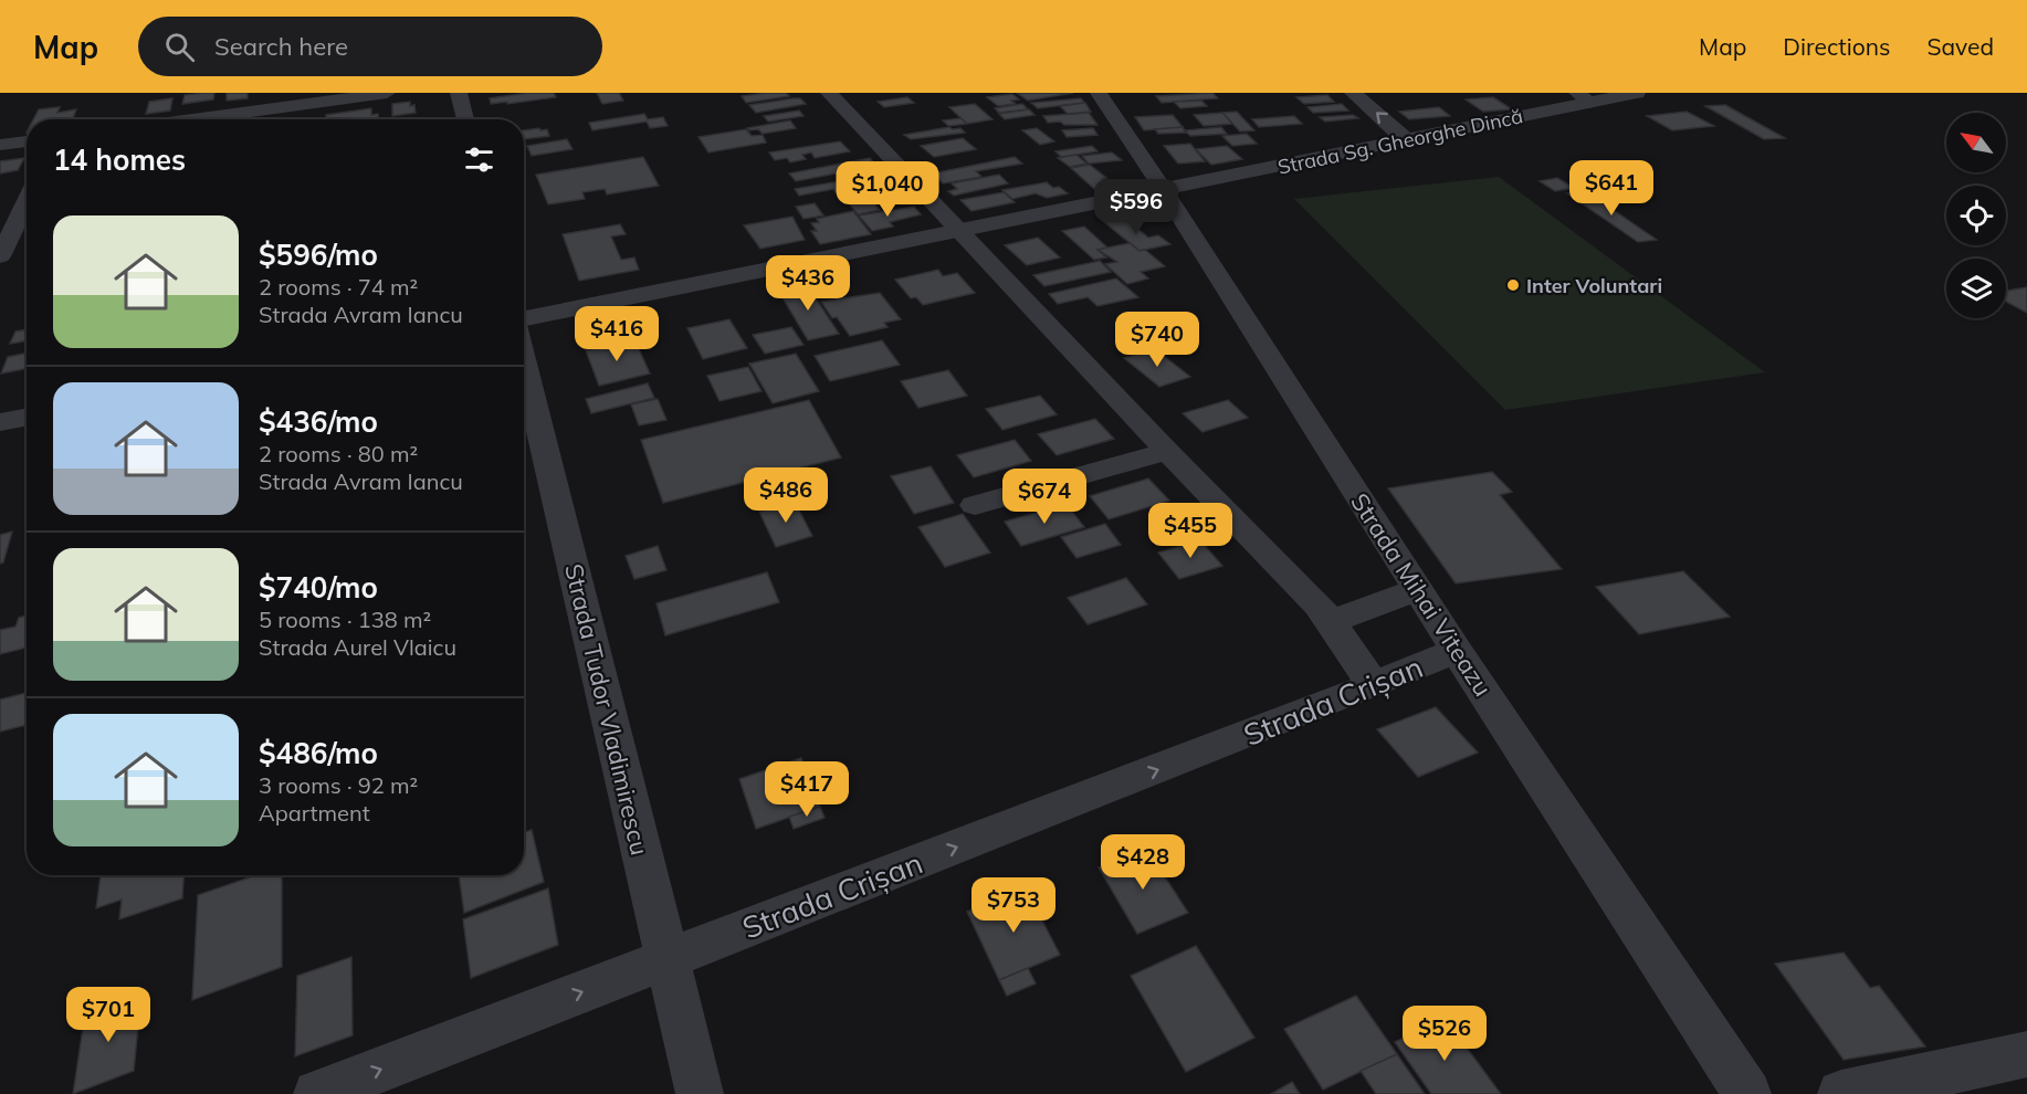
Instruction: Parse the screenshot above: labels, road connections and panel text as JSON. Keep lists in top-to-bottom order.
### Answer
{
  "streets": {
    "street": [
      "Strada Sg. Gheorghe Dincă",
      "Strada Mihai Viteazu",
      "Strada Crișan",
      "Strada Tudor Vladimirescu"
    ]
  },
  "crossings": [
    ["Strada Sg. Gheorghe Dincă", "Strada Mihai Viteazu"],
    ["Strada Mihai Viteazu", "Strada Crișan"],
    ["Strada Crișan", "Strada Tudor Vladimirescu"]
  ],
  "one_way": ["Strada Crișan"],
  "places": ["Inter Voluntari"],
  "north": "top left",
  "page": {
    "header": "Map",
    "search": "Search here",
    "nav": ["Map", "Directions", "Saved"],
    "heading": "14 homes",
    "price": [
      "$641",
      "$1,040",
      "$596",
      "$436",
      "$416",
      "$740",
      "$486",
      "$674",
      "$455",
      "$417",
      "$428",
      "$753",
      "$701",
      "$526"
    ],
    "list": [
      {
        "name": "$596/mo",
        "note": "2 rooms · 74 m² · Strada Avram Iancu"
      },
      {
        "name": "$436/mo",
        "note": "2 rooms · 80 m² · Strada Avram Iancu"
      },
      {
        "name": "$740/mo",
        "note": "5 rooms · 138 m² · Strada Aurel Vlaicu"
      },
      {
        "name": "$486/mo",
        "note": "3 rooms · 92 m² · Apartment"
      }
    ]
  }
}
